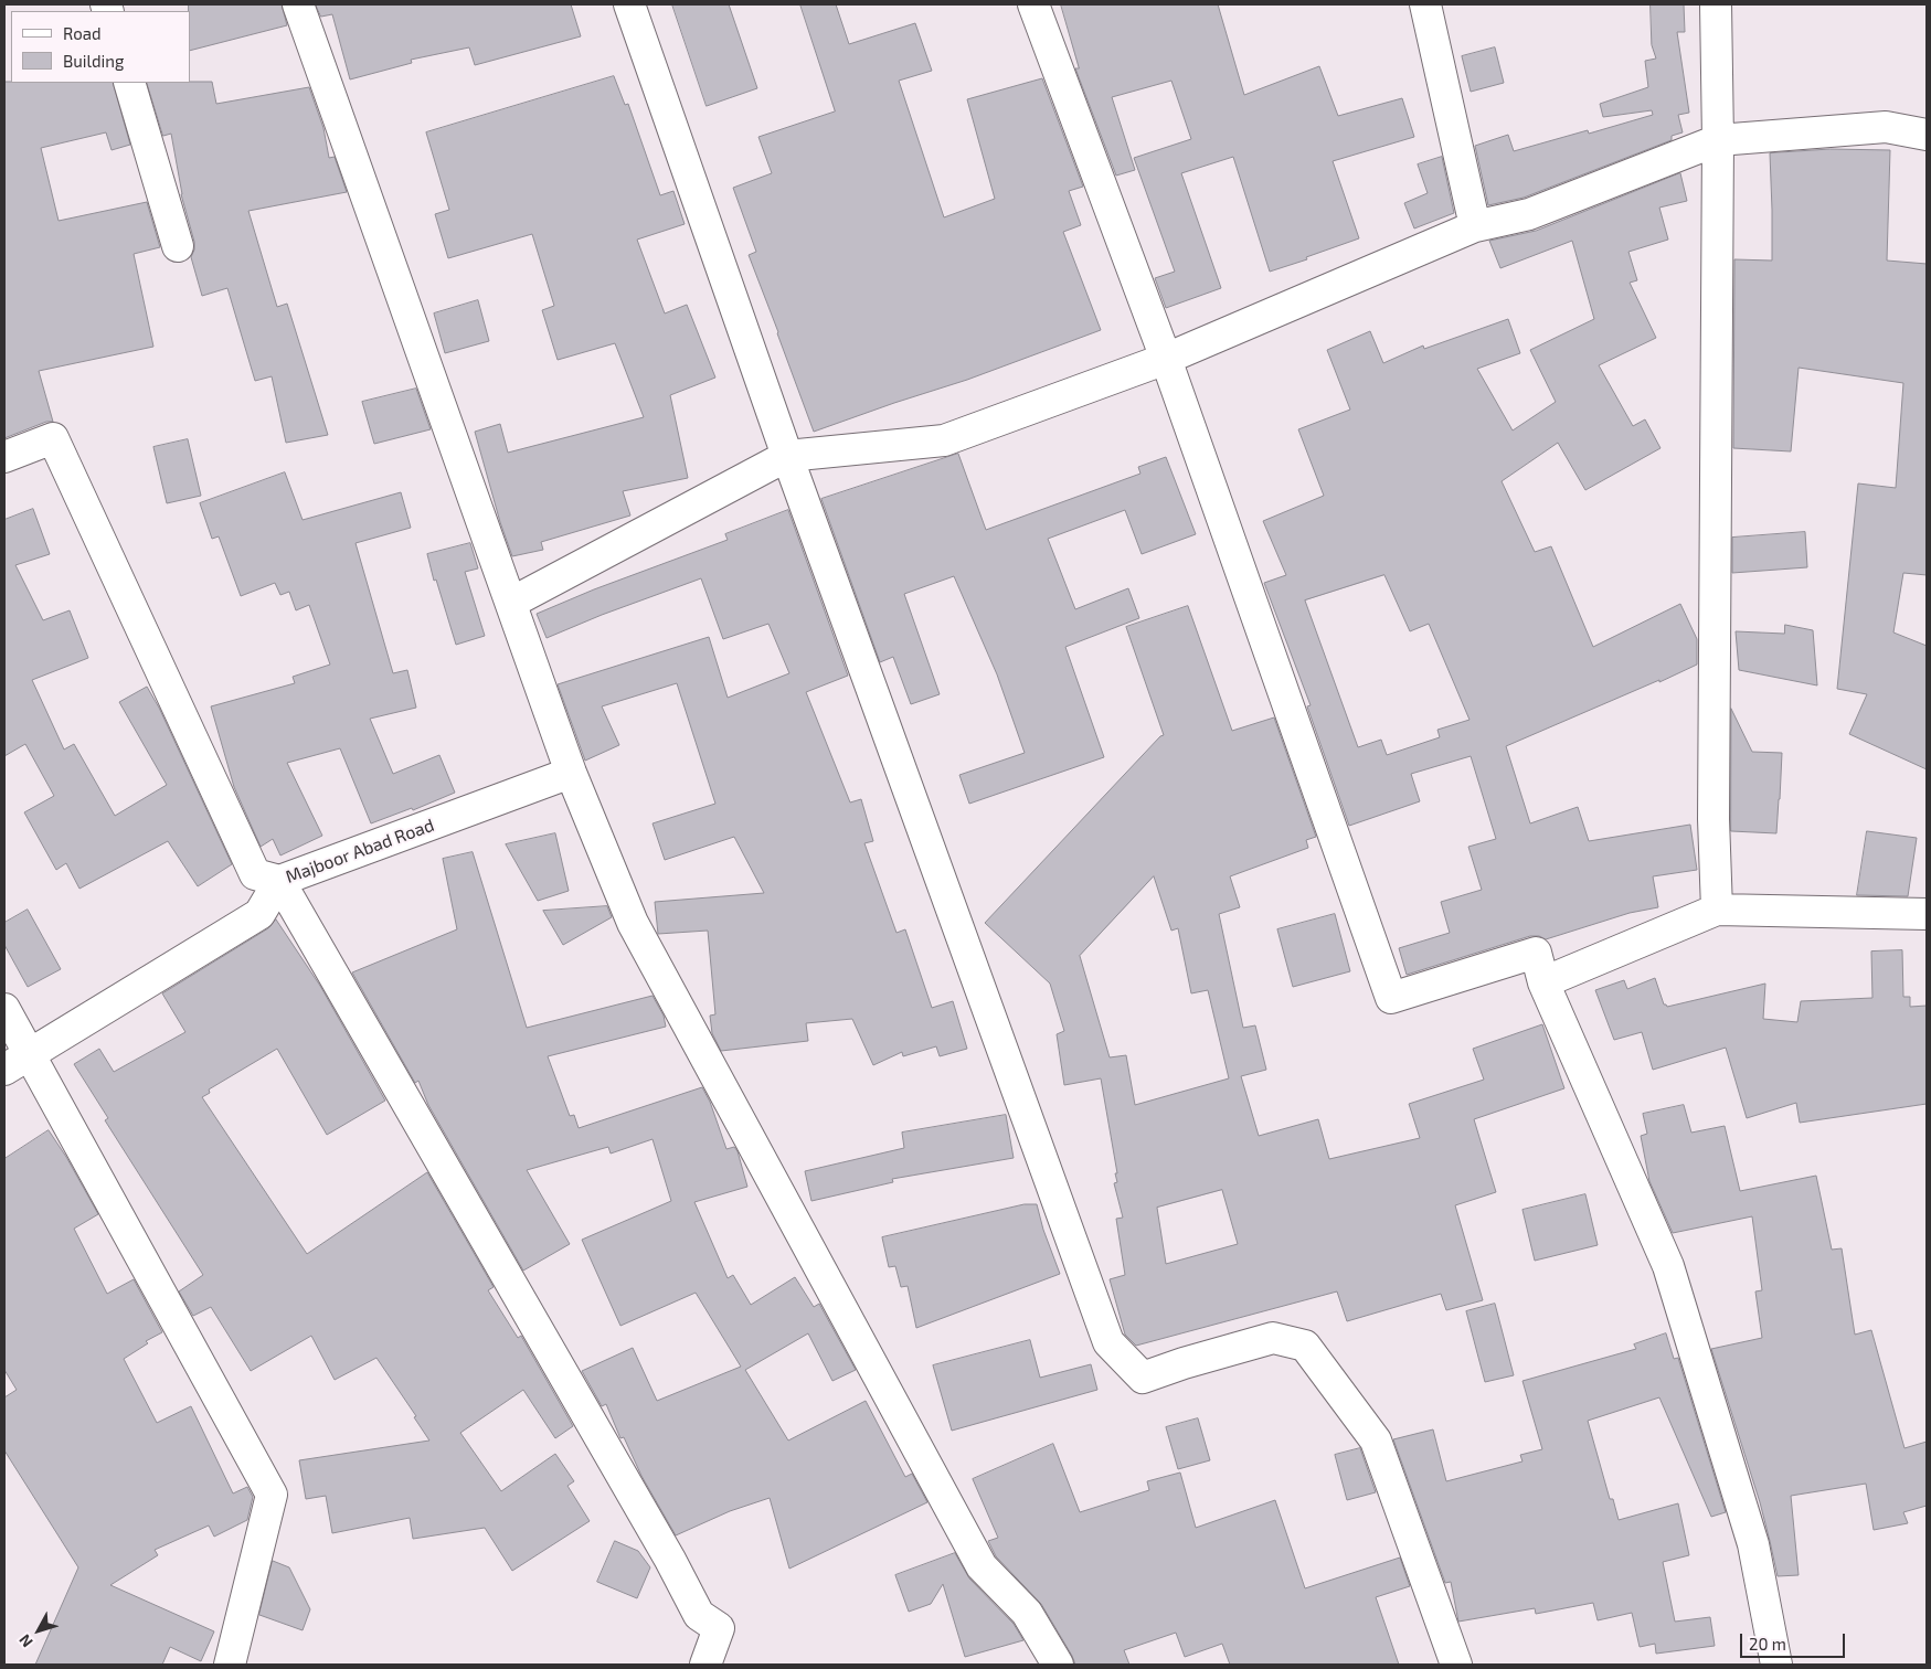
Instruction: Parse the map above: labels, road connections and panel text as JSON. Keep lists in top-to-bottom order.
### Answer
{
  "streets": {
    "street": ["Majboor Abad Road"]
  },
  "legend": ["Road", "Building"],
  "scale_bar": "20 m",
  "north": "bottom left"
}
